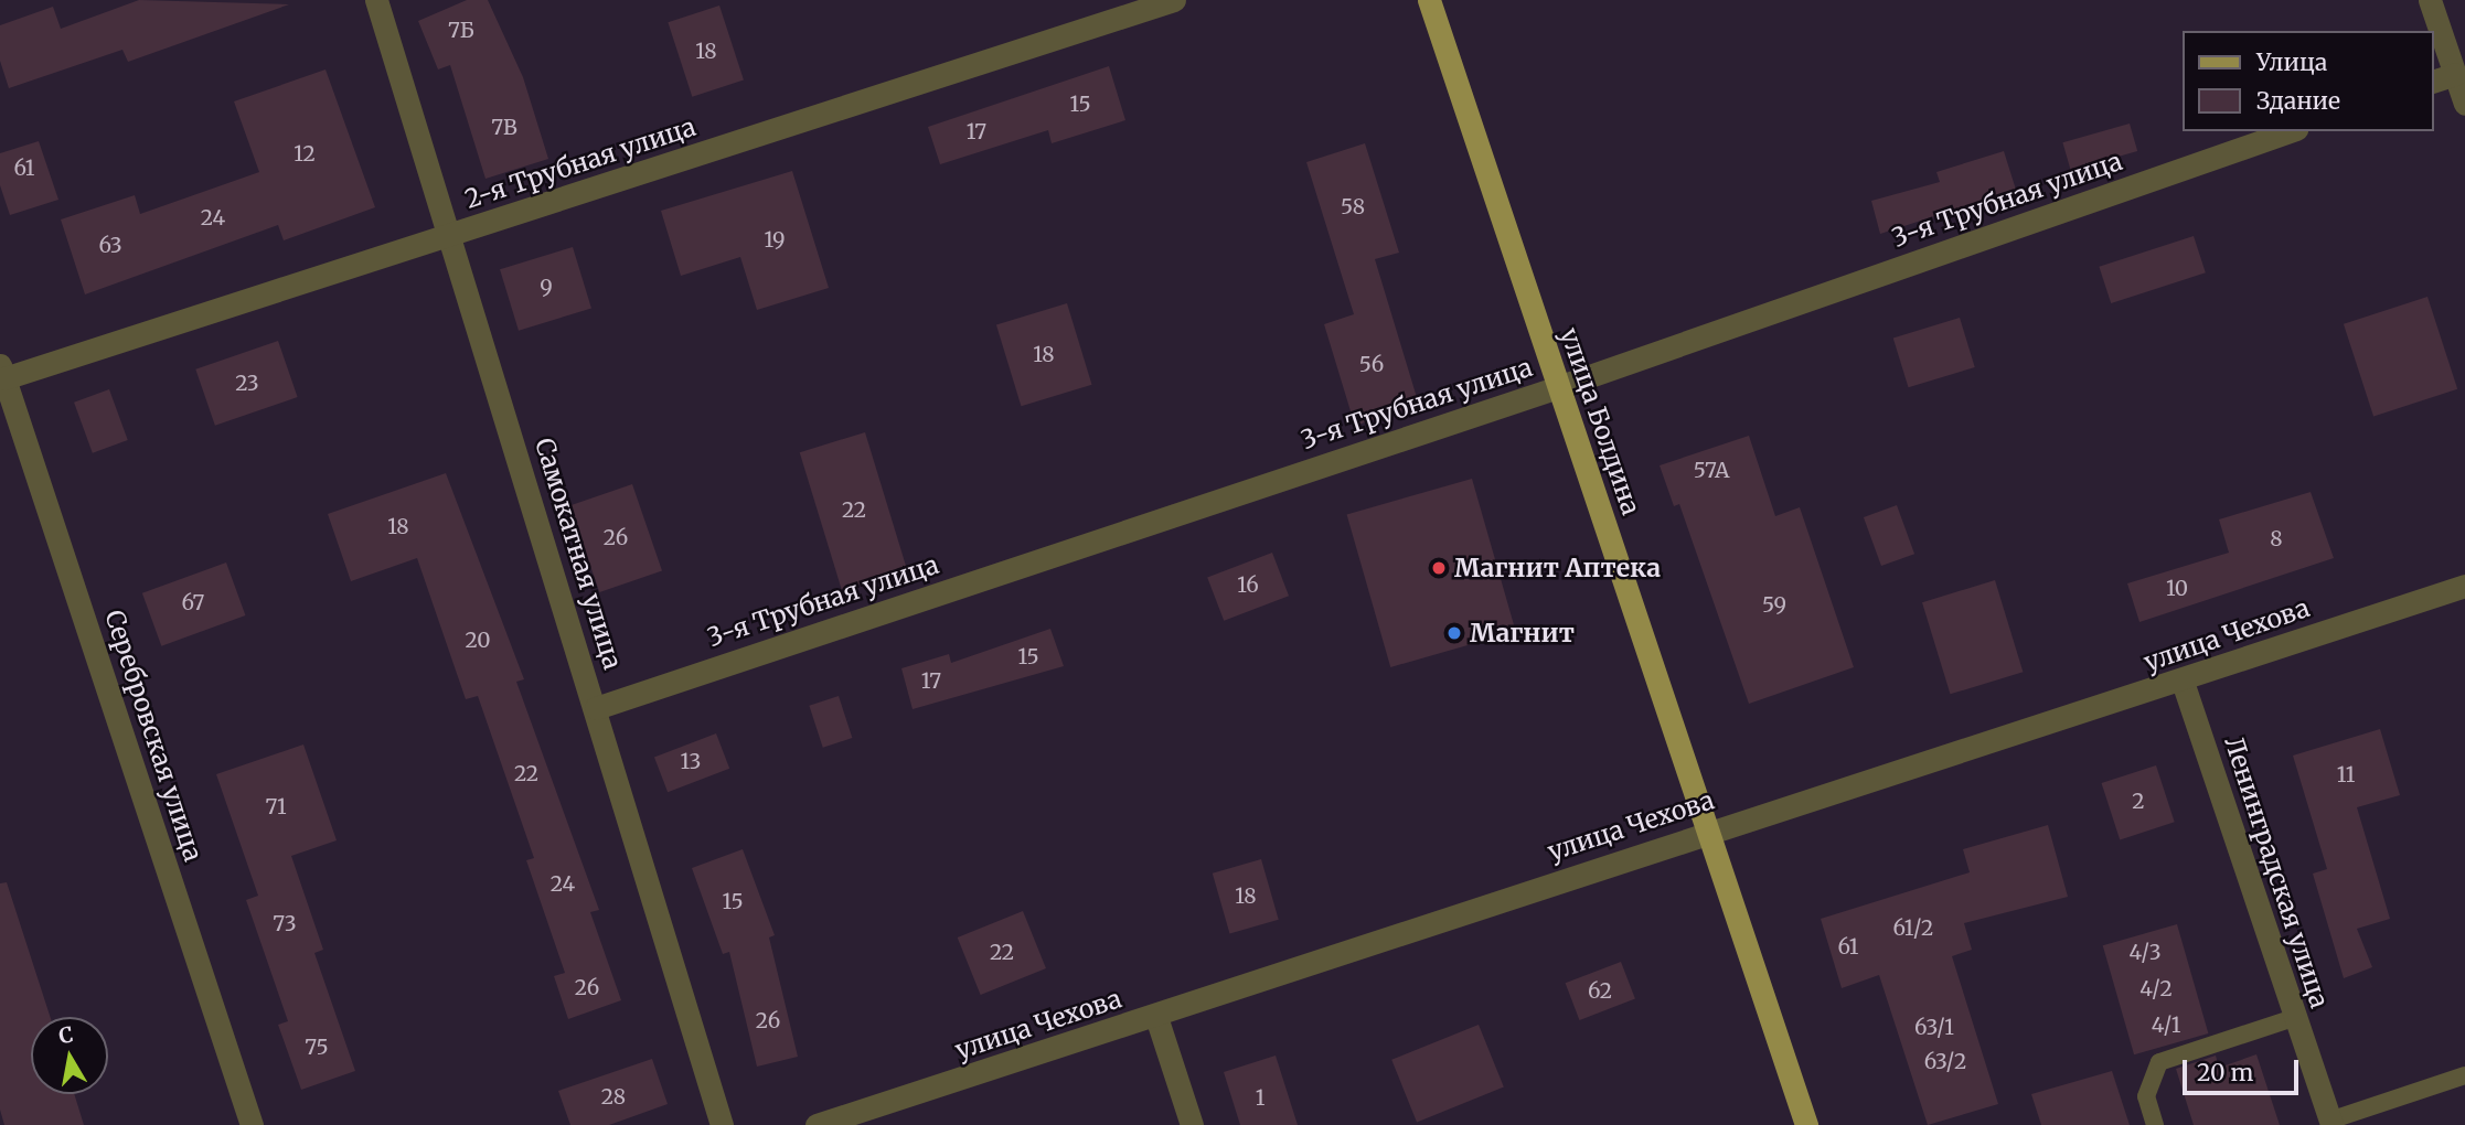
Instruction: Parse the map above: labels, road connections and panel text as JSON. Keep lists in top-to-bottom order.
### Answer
{
  "streets": {
    "main road": ["улица Болдина"],
    "street": [
      "2-я Трубная улица",
      "3-я Трубная улица",
      "Самокатная улица",
      "улица Чехова",
      "Серебровская улица",
      "Ленинградская улица"
    ]
  },
  "crossings": [
    ["2-я Трубная улица", "Самокатная улица"],
    ["2-я Трубная улица", "Серебровская улица"],
    ["3-я Трубная улица", "улица Болдина"],
    ["3-я Трубная улица", "Самокатная улица"],
    ["улица Болдина", "улица Чехова"],
    ["улица Чехова", "Ленинградская улица"]
  ],
  "places": ["Магнит Аптека", "Магнит"],
  "house_numbers": [
    "7Б",
    "18",
    "15",
    "7В",
    "17",
    "12",
    "61",
    "58",
    "24",
    "19",
    "63",
    "9",
    "18",
    "56",
    "23",
    "57А",
    "22",
    "18",
    "26",
    "8",
    "16",
    "10",
    "67",
    "59",
    "20",
    "15",
    "17",
    "13",
    "22",
    "11",
    "2",
    "71",
    "24",
    "18",
    "15",
    "73",
    "61/2",
    "61",
    "22",
    "4/3",
    "26",
    "4/2",
    "62",
    "26",
    "4/1",
    "63/1",
    "75",
    "63/2",
    "28",
    "1"
  ],
  "legend": ["Улица", "Здание"],
  "scale_bar": "20 m",
  "north": "top"
}
